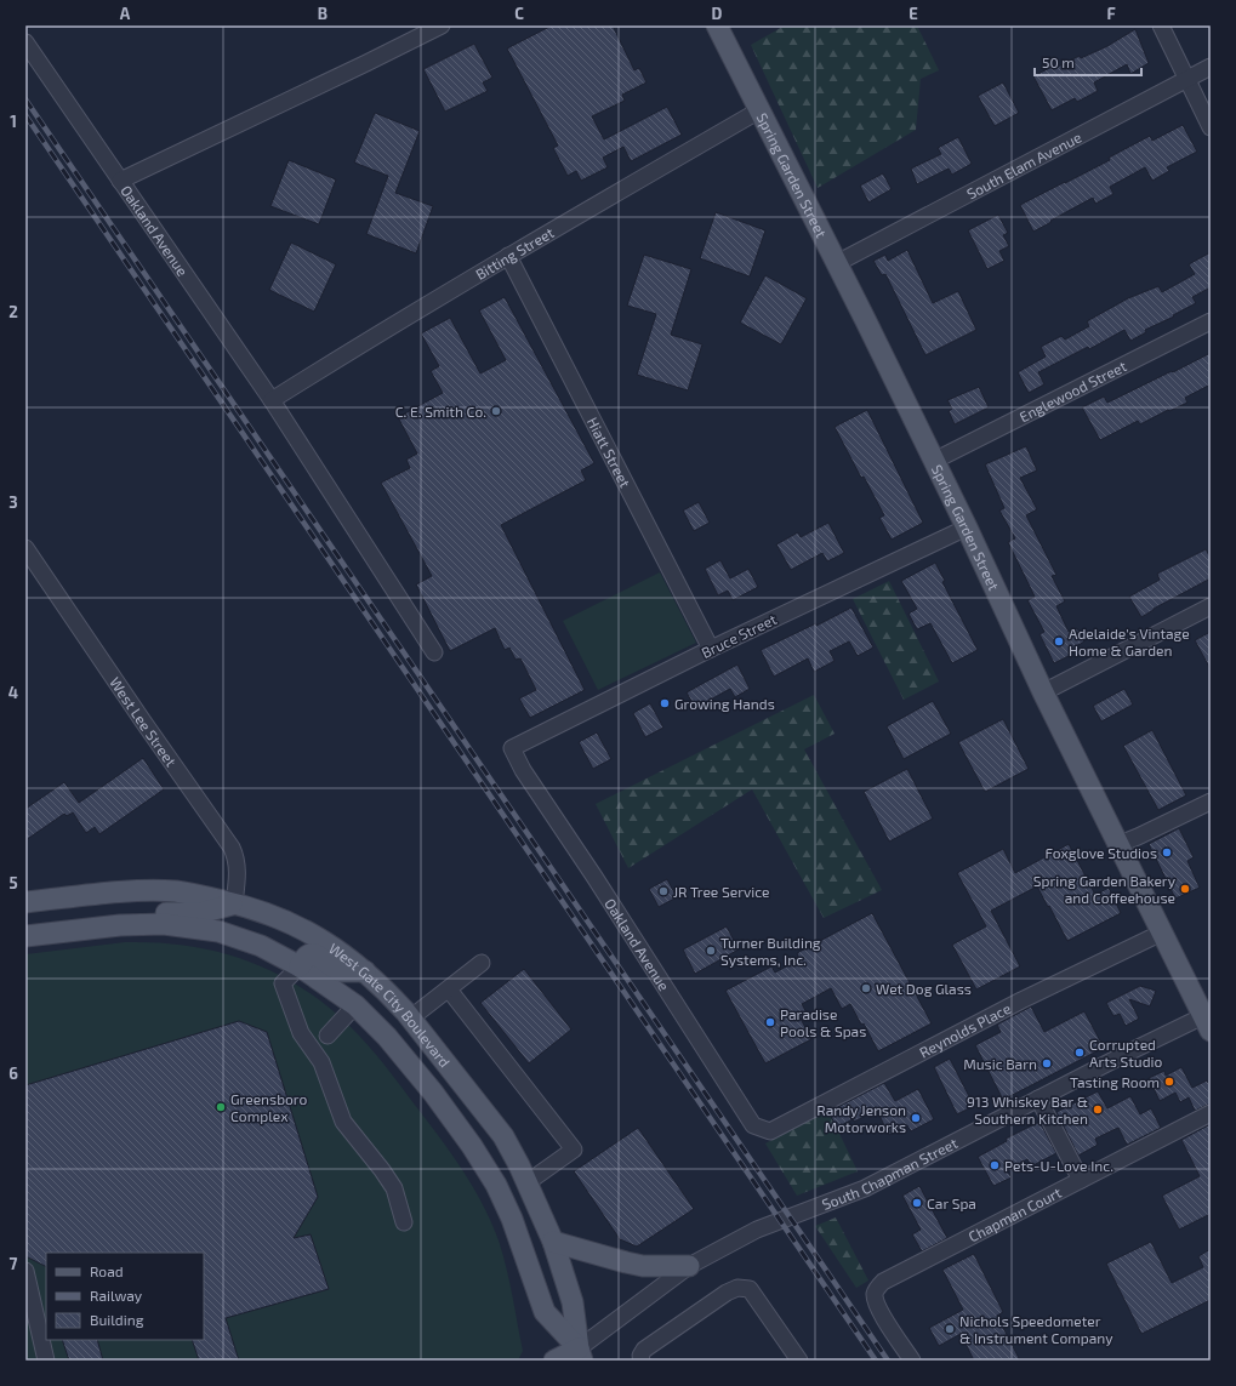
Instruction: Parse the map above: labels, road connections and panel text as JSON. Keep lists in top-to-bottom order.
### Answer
{
  "streets": {
    "main road": ["Spring Garden Street", "West Gate City Boulevard"],
    "street": [
      "South Elam Avenue",
      "Oakland Avenue",
      "Bitting Street",
      "Englewood Street",
      "Hiatt Street",
      "Bruce Street",
      "West Lee Street",
      "Reynolds Place",
      "South Chapman Street",
      "Chapman Court"
    ]
  },
  "crossings": [
    ["South Elam Avenue", "Spring Garden Street"],
    ["Spring Garden Street", "Bitting Street"],
    ["Spring Garden Street", "Englewood Street"],
    ["Spring Garden Street", "Bruce Street"],
    ["Spring Garden Street", "Reynolds Place"],
    ["Spring Garden Street", "South Chapman Street"],
    ["Oakland Avenue", "Bitting Street"],
    ["Oakland Avenue", "Bruce Street"],
    ["Oakland Avenue", "Reynolds Place"],
    ["Bitting Street", "Hiatt Street"],
    ["Hiatt Street", "Bruce Street"],
    ["West Lee Street", "West Gate City Boulevard"],
    ["West Gate City Boulevard", "South Chapman Street"]
  ],
  "places": [
    "C. E. Smith Co.",
    "Adelaide's Vintage Home & Garden",
    "Growing Hands",
    "Foxglove Studios",
    "Spring Garden Bakery and Coffeehouse",
    "JR Tree Service",
    "Turner Building Systems, Inc.",
    "Wet Dog Glass",
    "Paradise Pools & Spas",
    "Corrupted Arts Studio",
    "Music Barn",
    "Tasting Room",
    "Greensboro Complex",
    "913 Whiskey Bar & Southern Kitchen",
    "Randy Jenson Motorworks",
    "Pets-U-Love Inc.",
    "Car Spa",
    "Nichols Speedometer & Instrument Company"
  ],
  "legend": ["Road", "Railway", "Building"],
  "scale_bar": "50 m",
  "grid": {
    "columns": [
      "A",
      "B",
      "C",
      "D",
      "E",
      "F"
    ],
    "rows": [
      "1",
      "2",
      "3",
      "4",
      "5",
      "6",
      "7"
    ]
  }
}
